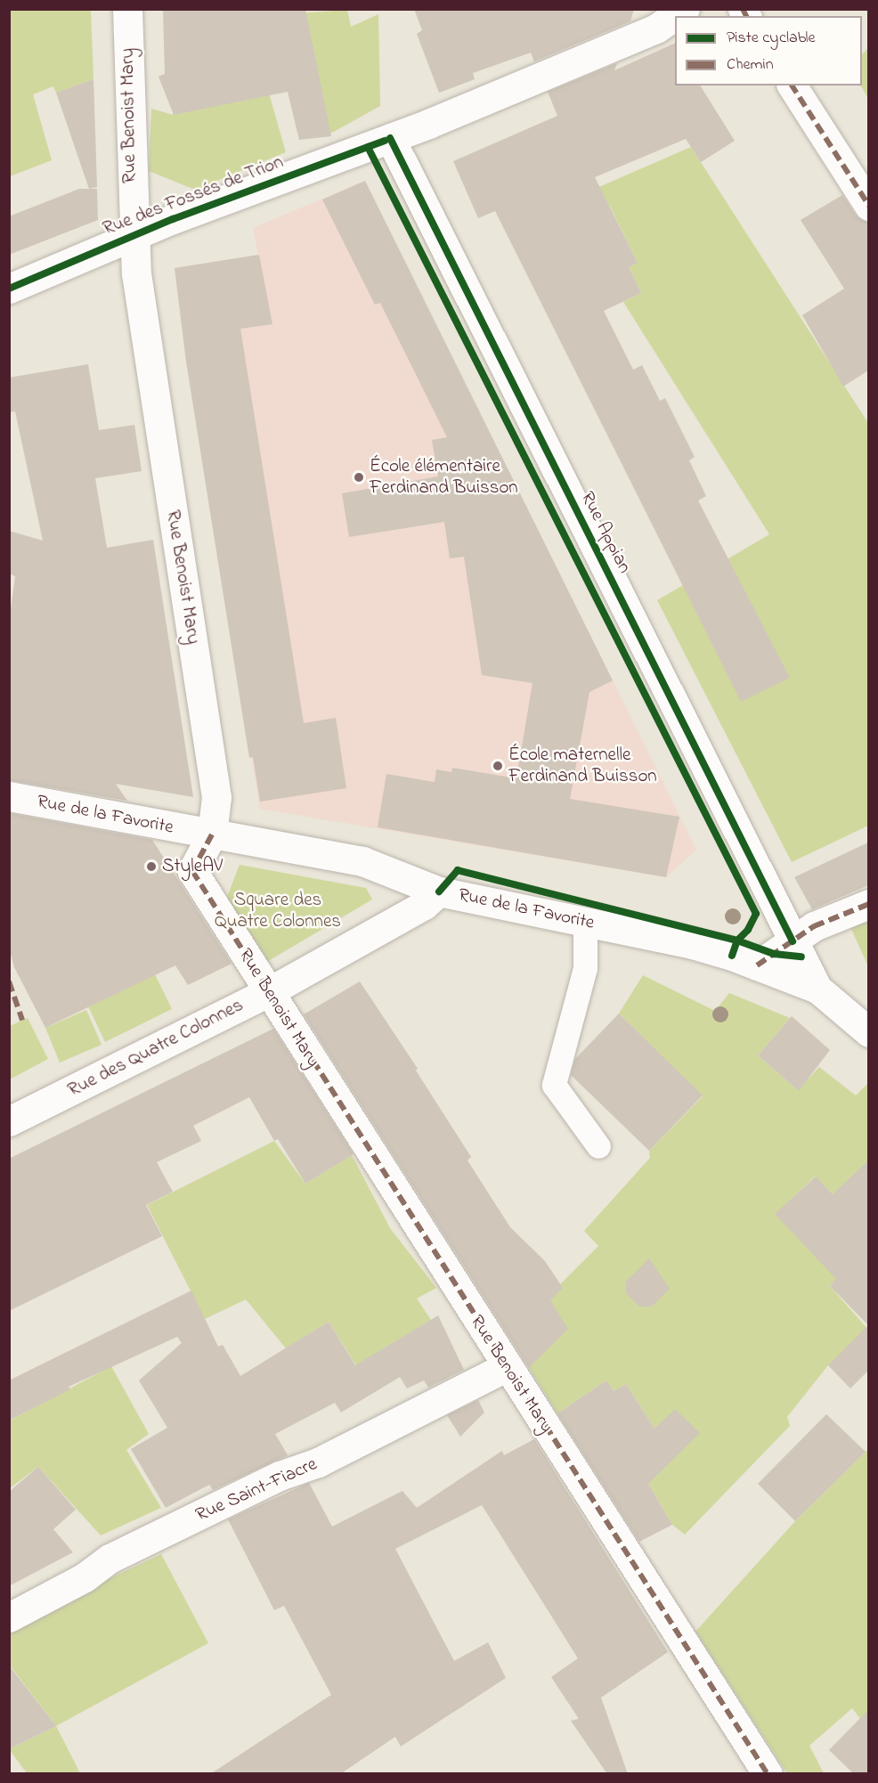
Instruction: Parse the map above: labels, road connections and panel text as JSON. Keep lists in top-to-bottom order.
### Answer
{
  "streets": {
    "street": [
      "Rue Benoist Mary",
      "Rue des Fossés de Trion",
      "Rue Appian",
      "Rue de la Favorite",
      "Rue des Quatre Colonnes",
      "Rue Saint-Fiacre"
    ]
  },
  "crossings": [
    ["Rue Benoist Mary", "Rue des Fossés de Trion"],
    ["Rue Benoist Mary", "Rue de la Favorite"],
    ["Rue Benoist Mary", "Rue des Quatre Colonnes"],
    ["Rue Benoist Mary", "Rue Saint-Fiacre"],
    ["Rue des Fossés de Trion", "Rue Appian"],
    ["Rue Appian", "Rue de la Favorite"],
    ["Rue de la Favorite", "Rue des Quatre Colonnes"]
  ],
  "parks": ["Square des Quatre Colonnes"],
  "places": ["École élémentaire Ferdinand Buisson", "École maternelle Ferdinand Buisson", "StyleAV"],
  "legend": ["Piste cyclable", "Chemin"]
}
